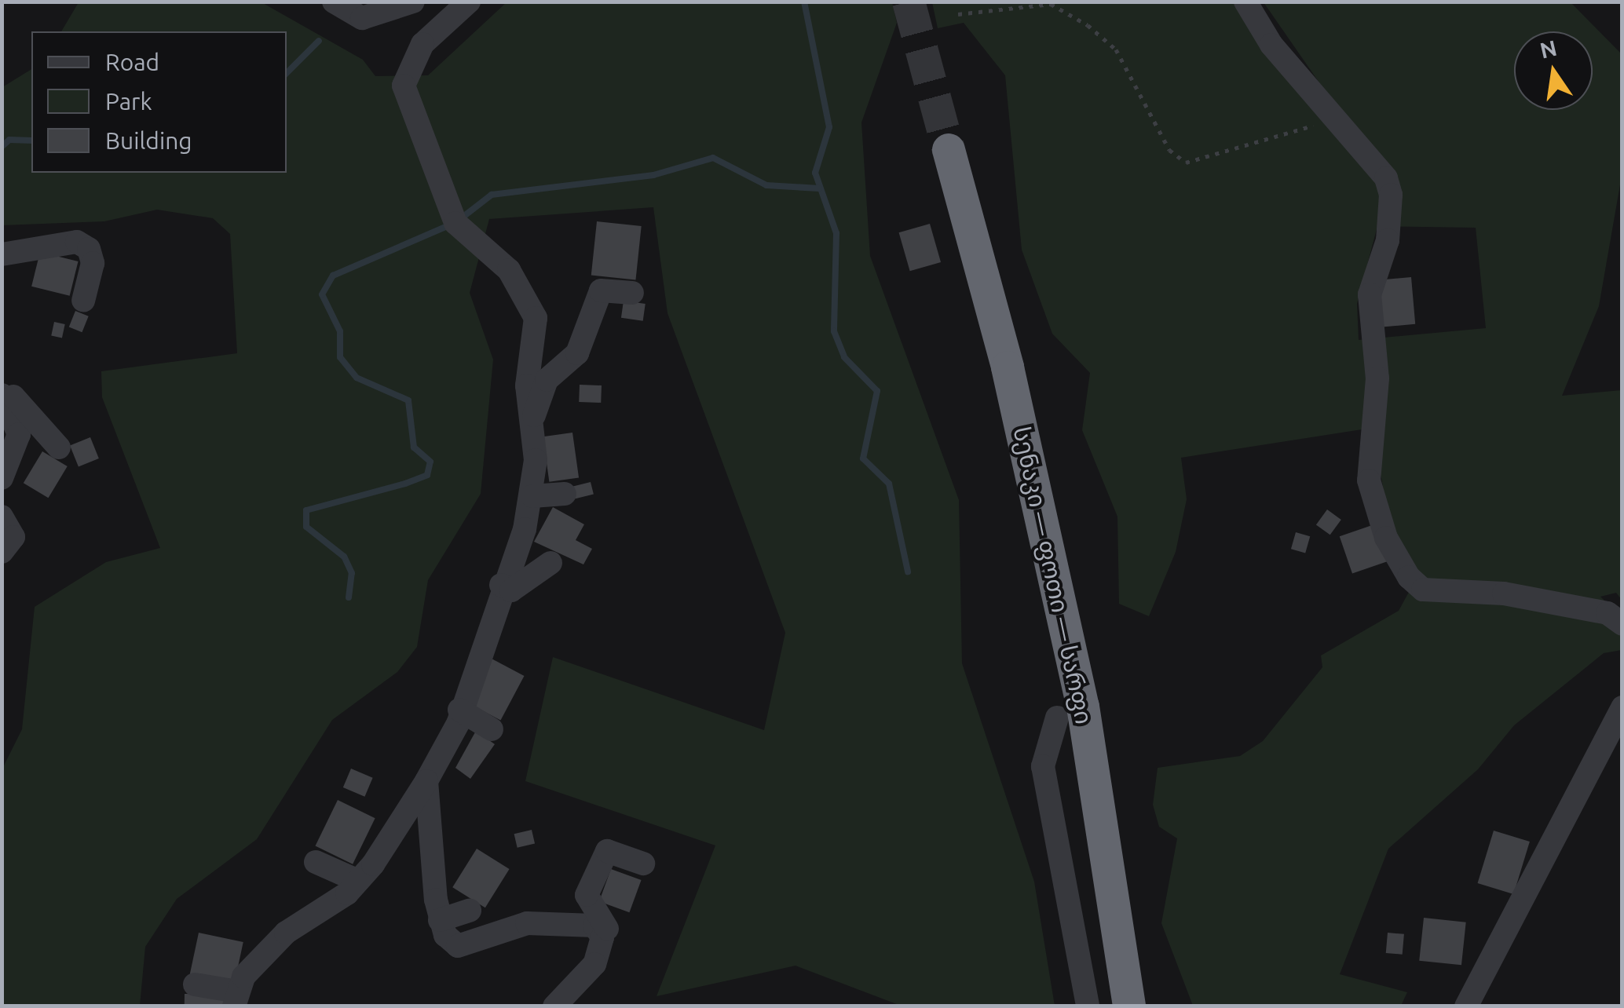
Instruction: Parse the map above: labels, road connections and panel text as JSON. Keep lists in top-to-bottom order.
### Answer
{
  "streets": {
    "highway": ["სენაკი — ფოთი — სარფი"]
  },
  "legend": ["Road", "Park", "Building"],
  "north": "top"
}
